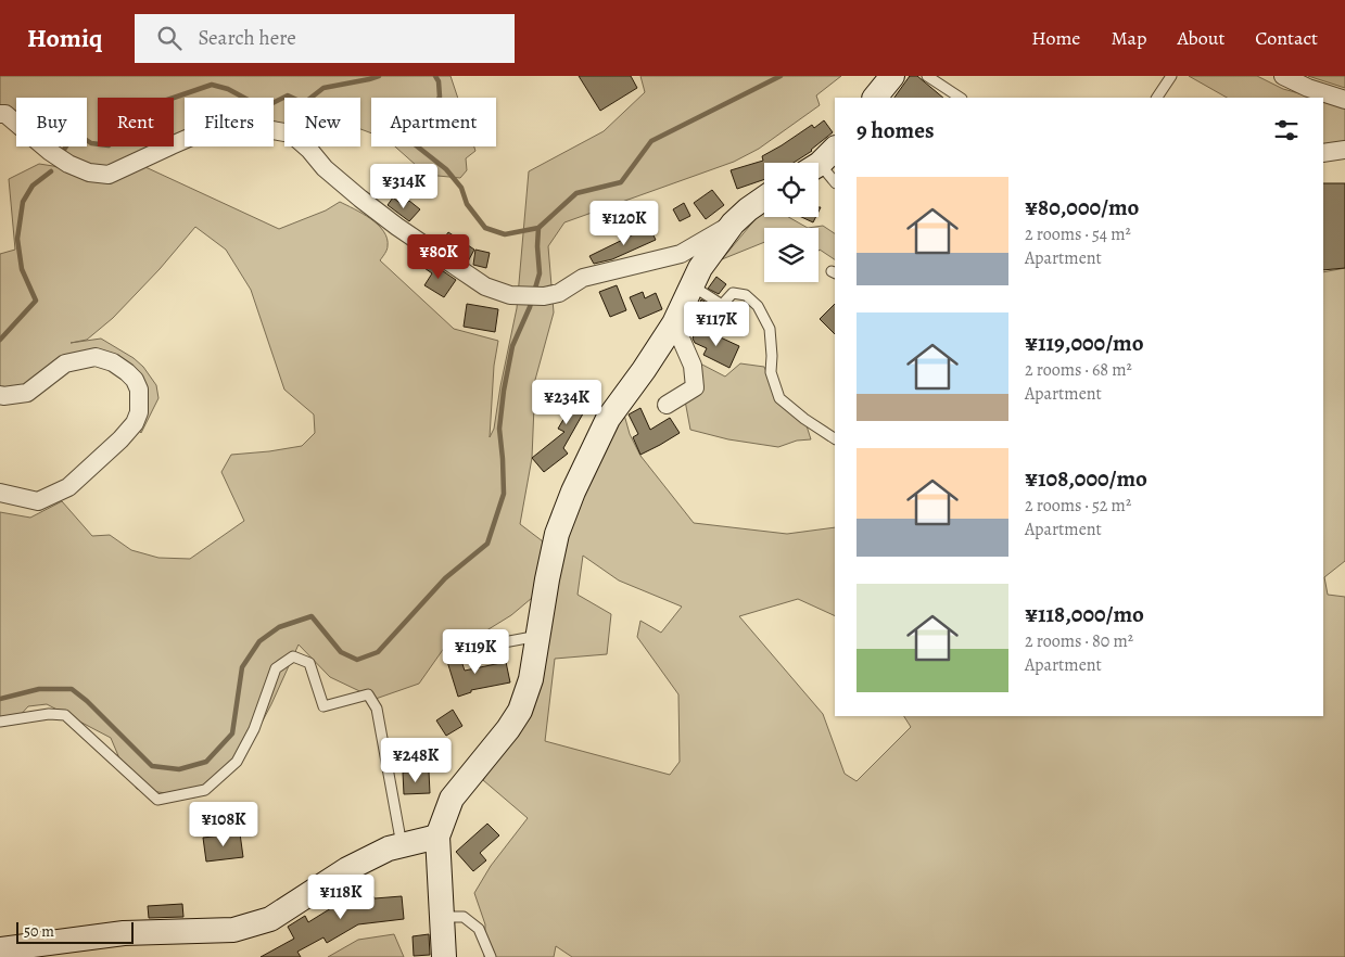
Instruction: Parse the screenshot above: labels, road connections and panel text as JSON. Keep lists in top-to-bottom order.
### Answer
{
  "scale_bar": "50 m",
  "page": {
    "header": "Homiq",
    "search": "Search here",
    "nav": [
      "Home",
      "Map",
      "About",
      "Contact"
    ],
    "chip": [
      "Buy",
      "Rent",
      "Filters",
      "New",
      "Apartment"
    ],
    "heading": "9 homes",
    "list": [
      {
        "name": "¥80,000/mo",
        "note": "2 rooms · 54 m² · Apartment"
      },
      {
        "name": "¥119,000/mo",
        "note": "2 rooms · 68 m² · Apartment"
      },
      {
        "name": "¥108,000/mo",
        "note": "2 rooms · 52 m² · Apartment"
      },
      {
        "name": "¥118,000/mo",
        "note": "2 rooms · 80 m² · Apartment"
      }
    ],
    "price": [
      "¥314K",
      "¥120K",
      "¥80K",
      "¥117K",
      "¥234K",
      "¥119K",
      "¥248K",
      "¥108K",
      "¥118K"
    ],
    "scale": "50 m"
  }
}
